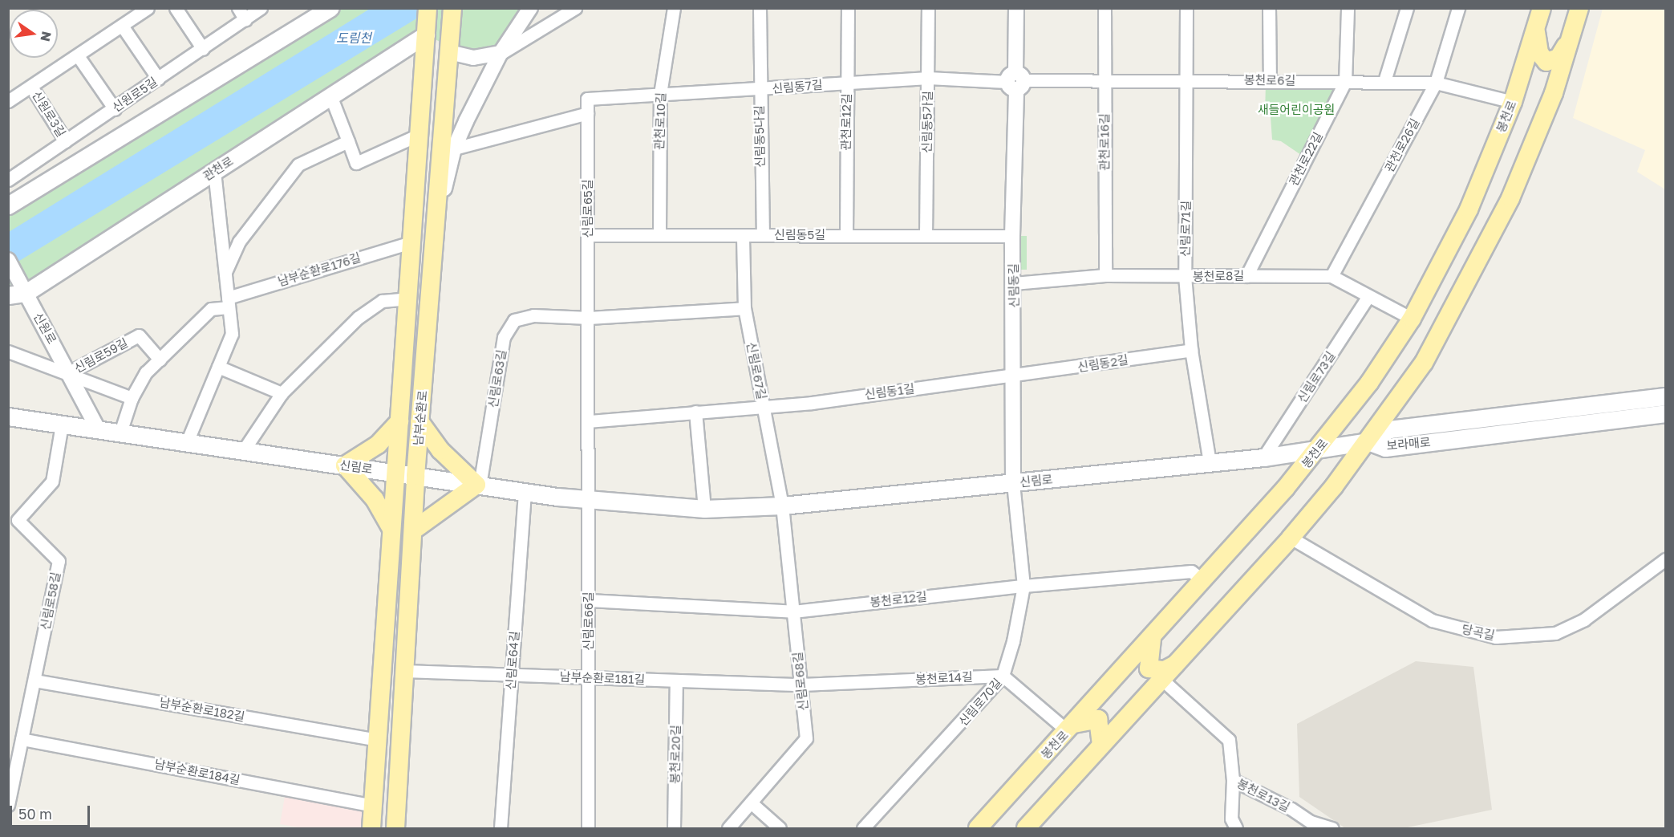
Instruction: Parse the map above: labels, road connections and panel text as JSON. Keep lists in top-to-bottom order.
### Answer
{
  "streets": {
    "main road": [
      "봉천로",
      "관천로",
      "남부순환로",
      "보라매로",
      "신림로"
    ],
    "street": [
      "봉천로6길",
      "신림동7길",
      "신원로5길",
      "신원로3길",
      "관천로10길",
      "관천로12길",
      "신림동5가길",
      "신림동5나길",
      "관천로16길",
      "관천로26길",
      "관천로22길",
      "신림로65길",
      "신림로71길",
      "신림동5길",
      "남부순환로176길",
      "봉천로8길",
      "신림동길",
      "신원로",
      "신림로59길",
      "신림동2길",
      "신림로67길",
      "신림로73길",
      "신림로63길",
      "신림동1길",
      "봉천로12길",
      "신림로58길",
      "신림로66길",
      "당곡길",
      "신림로64길",
      "남부순환로181길",
      "봉천로14길",
      "신림로68길",
      "신림로70길",
      "남부순환로182길",
      "봉천로20길",
      "남부순환로184길",
      "봉천로13길"
    ]
  },
  "crossings": [
    ["봉천로6길", "신림동7길"],
    ["봉천로6길", "봉천로"],
    ["봉천로6길", "관천로16길"],
    ["봉천로6길", "관천로26길"],
    ["봉천로6길", "관천로22길"],
    ["봉천로6길", "신림로71길"],
    ["봉천로6길", "신림동길"],
    ["신림동7길", "관천로10길"],
    ["신림동7길", "관천로12길"],
    ["신림동7길", "신림동5가길"],
    ["신림동7길", "신림동5나길"],
    ["신림동7길", "신림로65길"],
    ["신림동7길", "신림동길"],
    ["신원로5길", "신원로3길"],
    ["봉천로", "봉천로8길"],
    ["봉천로", "신림로"],
    ["봉천로", "봉천로12길"],
    ["관천로10길", "신림동5길"],
    ["관천로12길", "신림동5길"],
    ["신림동5가길", "신림동5길"],
    ["신림동5나길", "신림동5길"],
    ["관천로16길", "봉천로8길"],
    ["관천로26길", "봉천로8길"],
    ["관천로22길", "봉천로8길"],
    ["관천로", "신원로"],
    ["관천로", "남부순환로"],
    ["신림로65길", "신림동5길"],
    ["신림로65길", "신림로63길"],
    ["신림로65길", "신림로"],
    ["신림로65길", "신림로66길"],
    ["신림로71길", "봉천로8길"],
    ["신림로71길", "신림동2길"],
    ["신림로71길", "신림로"],
    ["신림동5길", "신림동길"],
    ["신림동5길", "신림로67길"],
    ["남부순환로176길", "남부순환로"],
    ["봉천로8길", "신림동길"],
    ["봉천로8길", "신림로73길"],
    ["신림동길", "신림동2길"],
    ["신림동길", "신림동1길"],
    ["신림동길", "신림로"],
    ["신림동길", "신림로70길"],
    ["신원로", "신림로59길"],
    ["신원로", "신림로"],
    ["신림동2길", "신림동1길"],
    ["신림로67길", "신림동1길"],
    ["신림로67길", "신림로"],
    ["신림로67길", "신림로68길"],
    ["신림로73길", "신림로"],
    ["신림로63길", "신림로"],
    ["남부순환로", "신림로"],
    ["남부순환로", "남부순환로181길"],
    ["남부순환로", "남부순환로182길"],
    ["남부순환로", "남부순환로184길"],
    ["보라매로", "신림로"],
    ["신림로", "신림로58길"],
    ["신림로", "신림로66길"],
    ["신림로", "신림로64길"],
    ["신림로", "신림로68길"],
    ["신림로", "신림로70길"],
    ["봉천로12길", "신림로66길"],
    ["봉천로12길", "신림로68길"],
    ["봉천로12길", "신림로70길"],
    ["신림로58길", "남부순환로182길"],
    ["신림로58길", "남부순환로184길"],
    ["신림로66길", "남부순환로181길"],
    ["신림로64길", "남부순환로181길"],
    ["남부순환로181길", "봉천로14길"],
    ["남부순환로181길", "신림로68길"],
    ["남부순환로181길", "봉천로20길"],
    ["봉천로14길", "신림로68길"],
    ["봉천로14길", "신림로70길"]
  ],
  "water": ["도림천"],
  "parks": ["새들어린이공원"],
  "scale_bar": "50 m",
  "north": "right"
}
